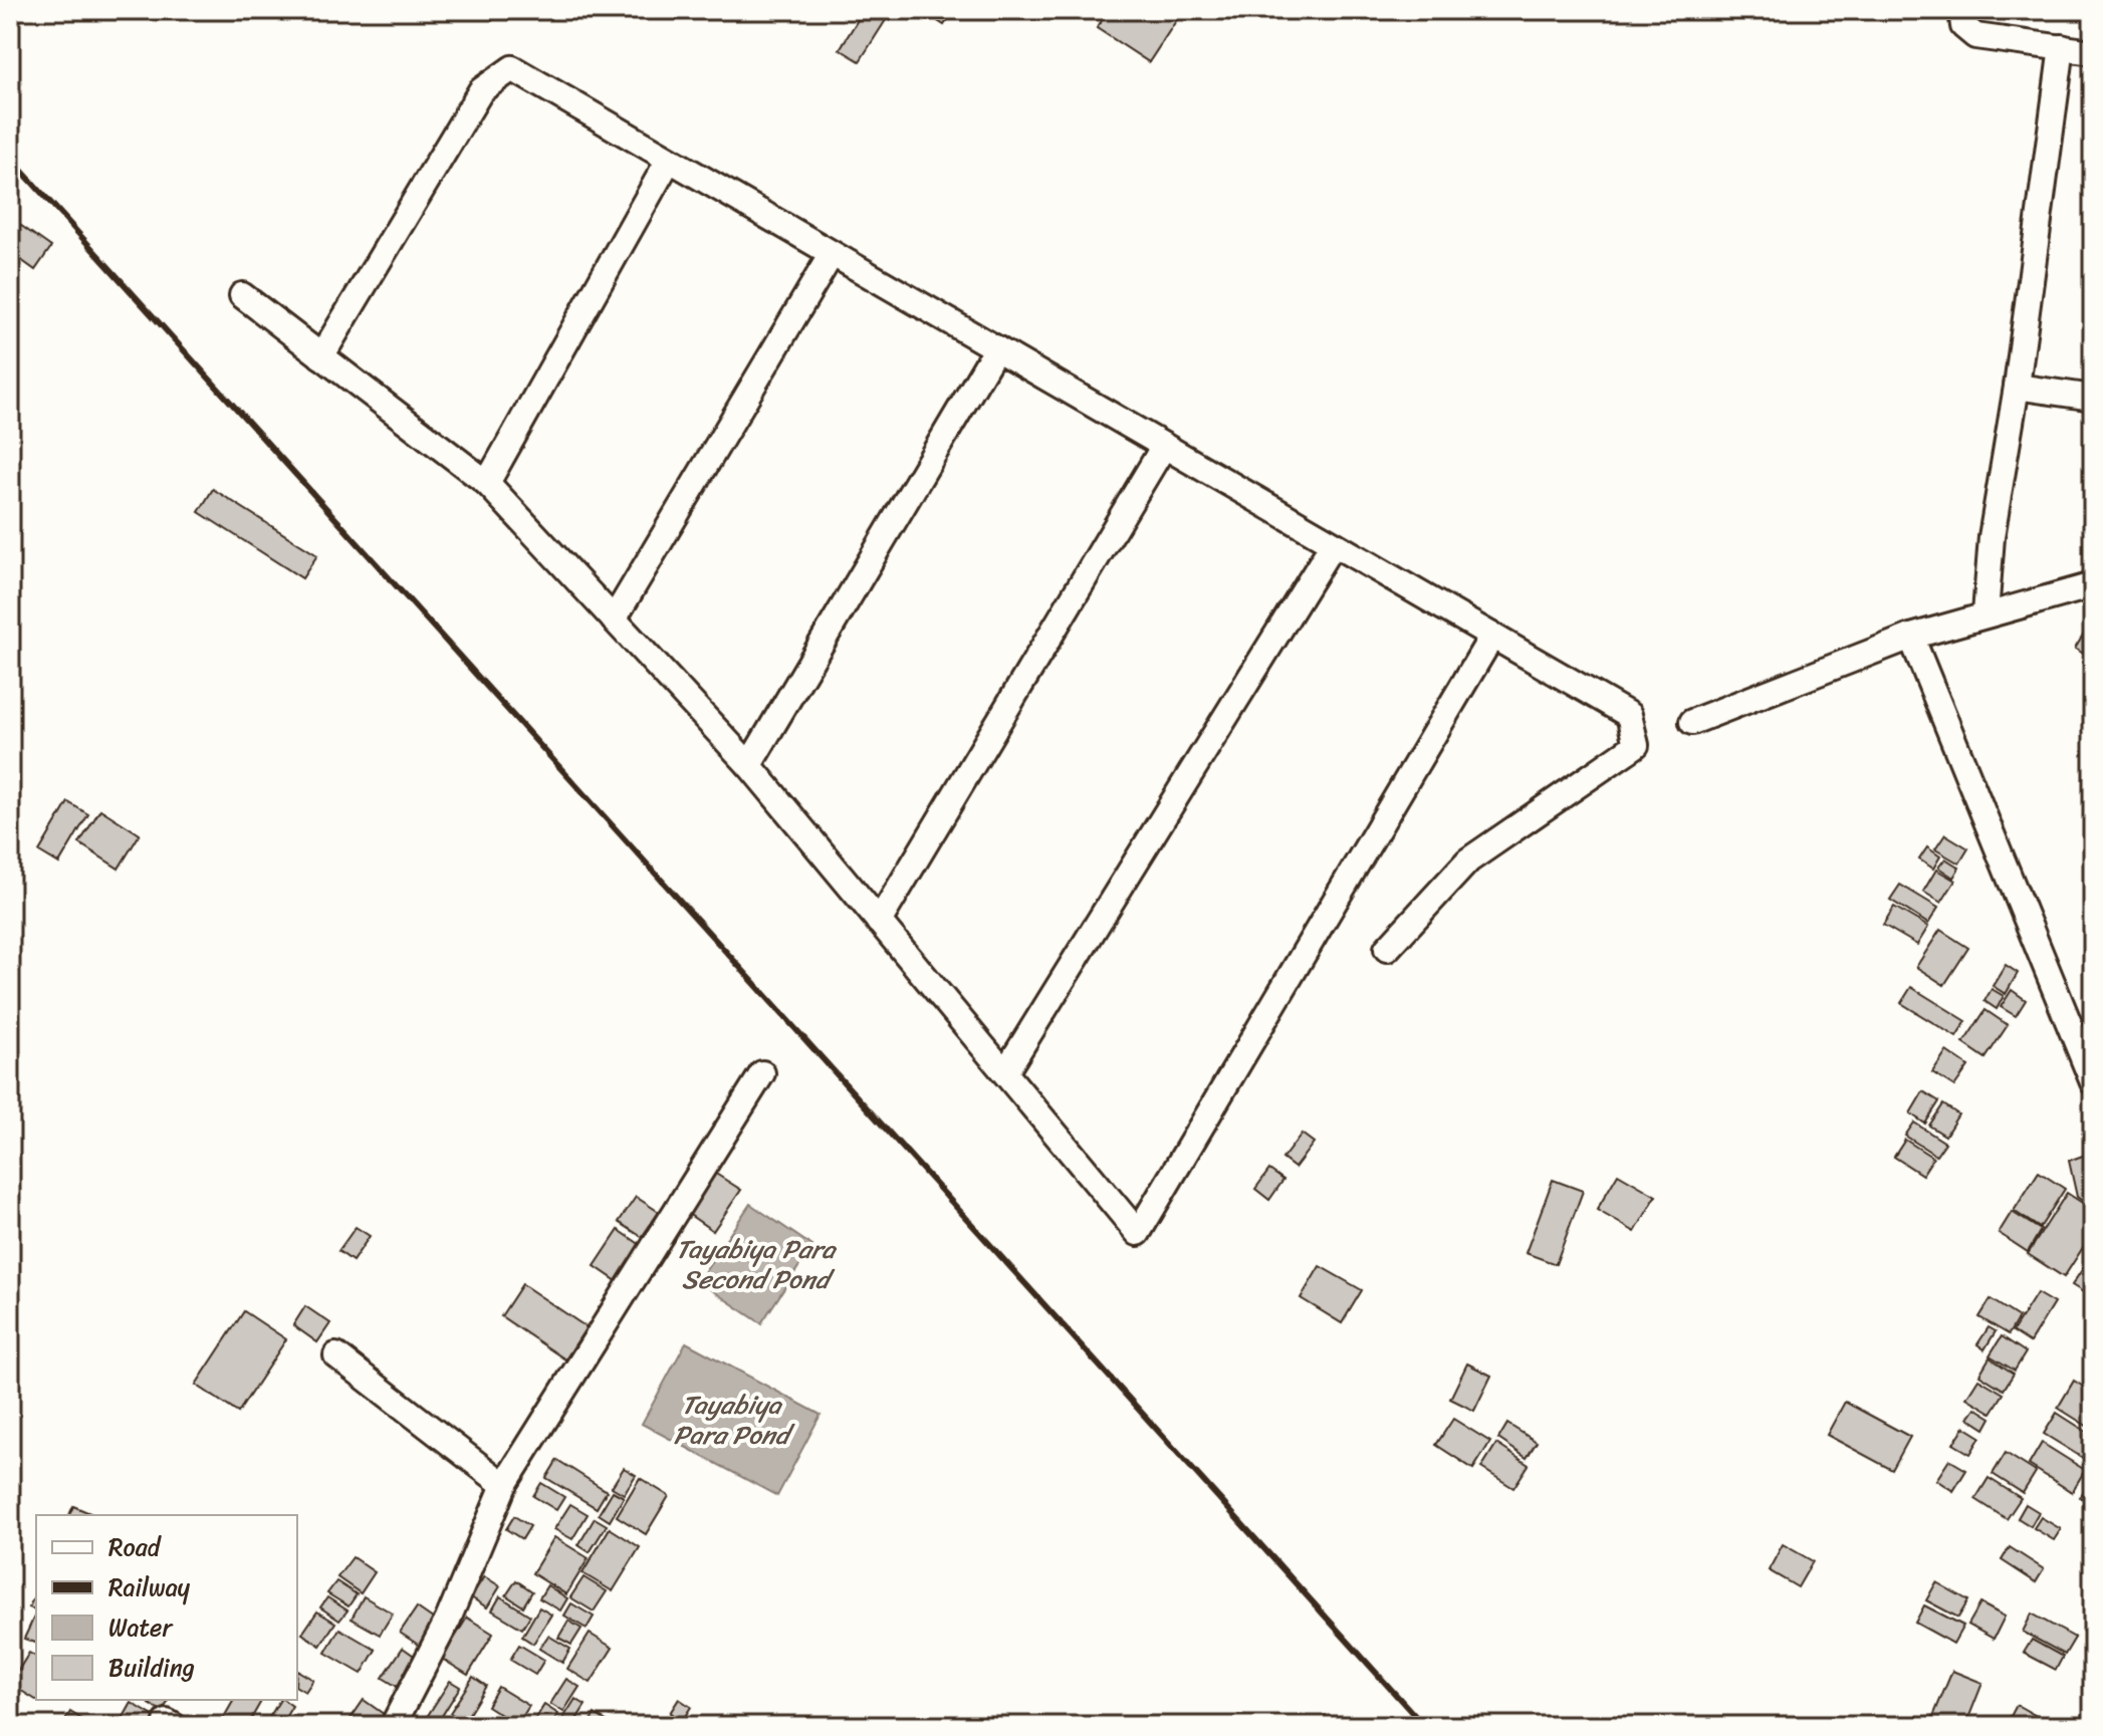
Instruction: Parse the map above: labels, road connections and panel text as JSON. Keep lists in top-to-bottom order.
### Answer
{
  "water": ["Tayabiya Para Second Pond", "Tayabiya Para Pond"],
  "legend": [
    "Road",
    "Railway",
    "Water",
    "Building"
  ]
}
